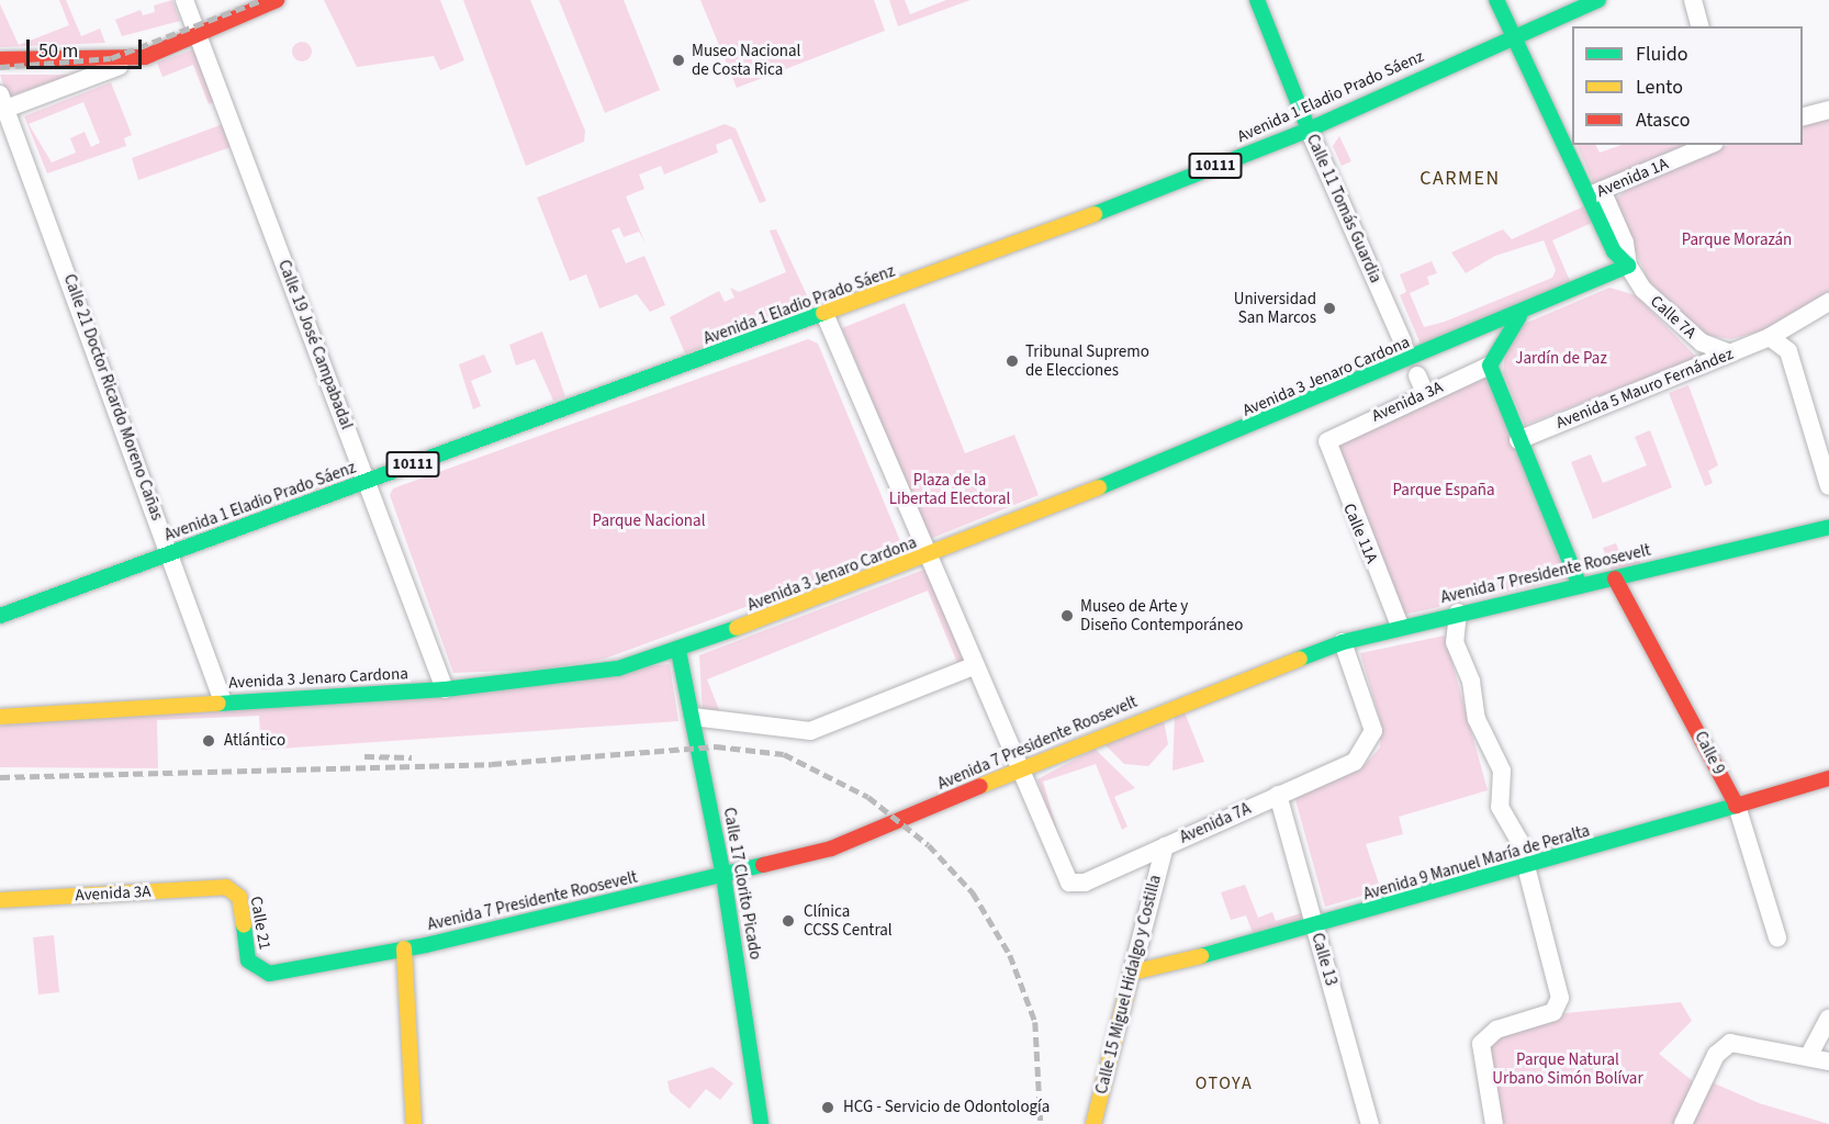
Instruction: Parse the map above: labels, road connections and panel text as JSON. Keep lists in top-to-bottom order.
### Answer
{
  "streets": {
    "main road": [
      "Avenida 1 Eladio Prado Sáenz",
      "10111",
      "Calle 11 Tomás Guardia",
      "Avenida 3 Jenaro Cardona",
      "Avenida 3A",
      "Avenida 7 Presidente Roosevelt",
      "Calle 9",
      "Avenida 9 Manuel María de Peralta",
      "Calle 17 Clorito Picado",
      "Calle 21",
      "Calle 15 Miguel Hidalgo y Costilla"
    ],
    "street": [
      "Avenida 1A",
      "Calle 7A",
      "Calle 19 José Campabadal",
      "Avenida 5 Mauro Fernández",
      "Calle 21 Doctor Ricardo Moreno Cañas",
      "Calle 11A",
      "Avenida 7A",
      "Calle 13"
    ]
  },
  "crossings": [
    ["Avenida 1 Eladio Prado Sáenz", "Calle 11 Tomás Guardia"],
    ["Avenida 1 Eladio Prado Sáenz", "Calle 19 José Campabadal"],
    ["Avenida 1 Eladio Prado Sáenz", "Calle 21 Doctor Ricardo Moreno Cañas"],
    ["Calle 7A", "Avenida 3 Jenaro Cardona"],
    ["Calle 7A", "Avenida 5 Mauro Fernández"],
    ["Calle 19 José Campabadal", "Avenida 3 Jenaro Cardona"],
    ["Avenida 3 Jenaro Cardona", "Calle 21 Doctor Ricardo Moreno Cañas"],
    ["Avenida 3 Jenaro Cardona", "Calle 17 Clorito Picado"],
    ["Avenida 3A", "Calle 11A"],
    ["Avenida 3A", "Calle 21"],
    ["Calle 11A", "Avenida 7 Presidente Roosevelt"],
    ["Avenida 7 Presidente Roosevelt", "Calle 9"],
    ["Avenida 7 Presidente Roosevelt", "Avenida 7A"],
    ["Avenida 7 Presidente Roosevelt", "Calle 17 Clorito Picado"],
    ["Avenida 7 Presidente Roosevelt", "Calle 21"],
    ["Calle 9", "Avenida 9 Manuel María de Peralta"],
    ["Avenida 7A", "Calle 13"],
    ["Avenida 7A", "Calle 15 Miguel Hidalgo y Costilla"],
    ["Avenida 9 Manuel María de Peralta", "Calle 13"],
    ["Avenida 9 Manuel María de Peralta", "Calle 15 Miguel Hidalgo y Costilla"]
  ],
  "districts": ["CARMEN", "OTOYA"],
  "parks": [
    "Parque Morazán",
    "Jardín de Paz",
    "Plaza de la Libertad Electoral",
    "Parque España",
    "Parque Nacional",
    "Parque Natural Urbano Simón Bolívar"
  ],
  "places": [
    "Museo Nacional de Costa Rica",
    "Universidad San Marcos",
    "Tribunal Supremo de Elecciones",
    "Museo de Arte y Diseño Contemporáneo",
    "Atlántico",
    "Clínica CCSS Central",
    "HCG - Servicio de Odontología"
  ],
  "legend": ["Fluido", "Lento", "Atasco"],
  "scale_bar": "50 m"
}
